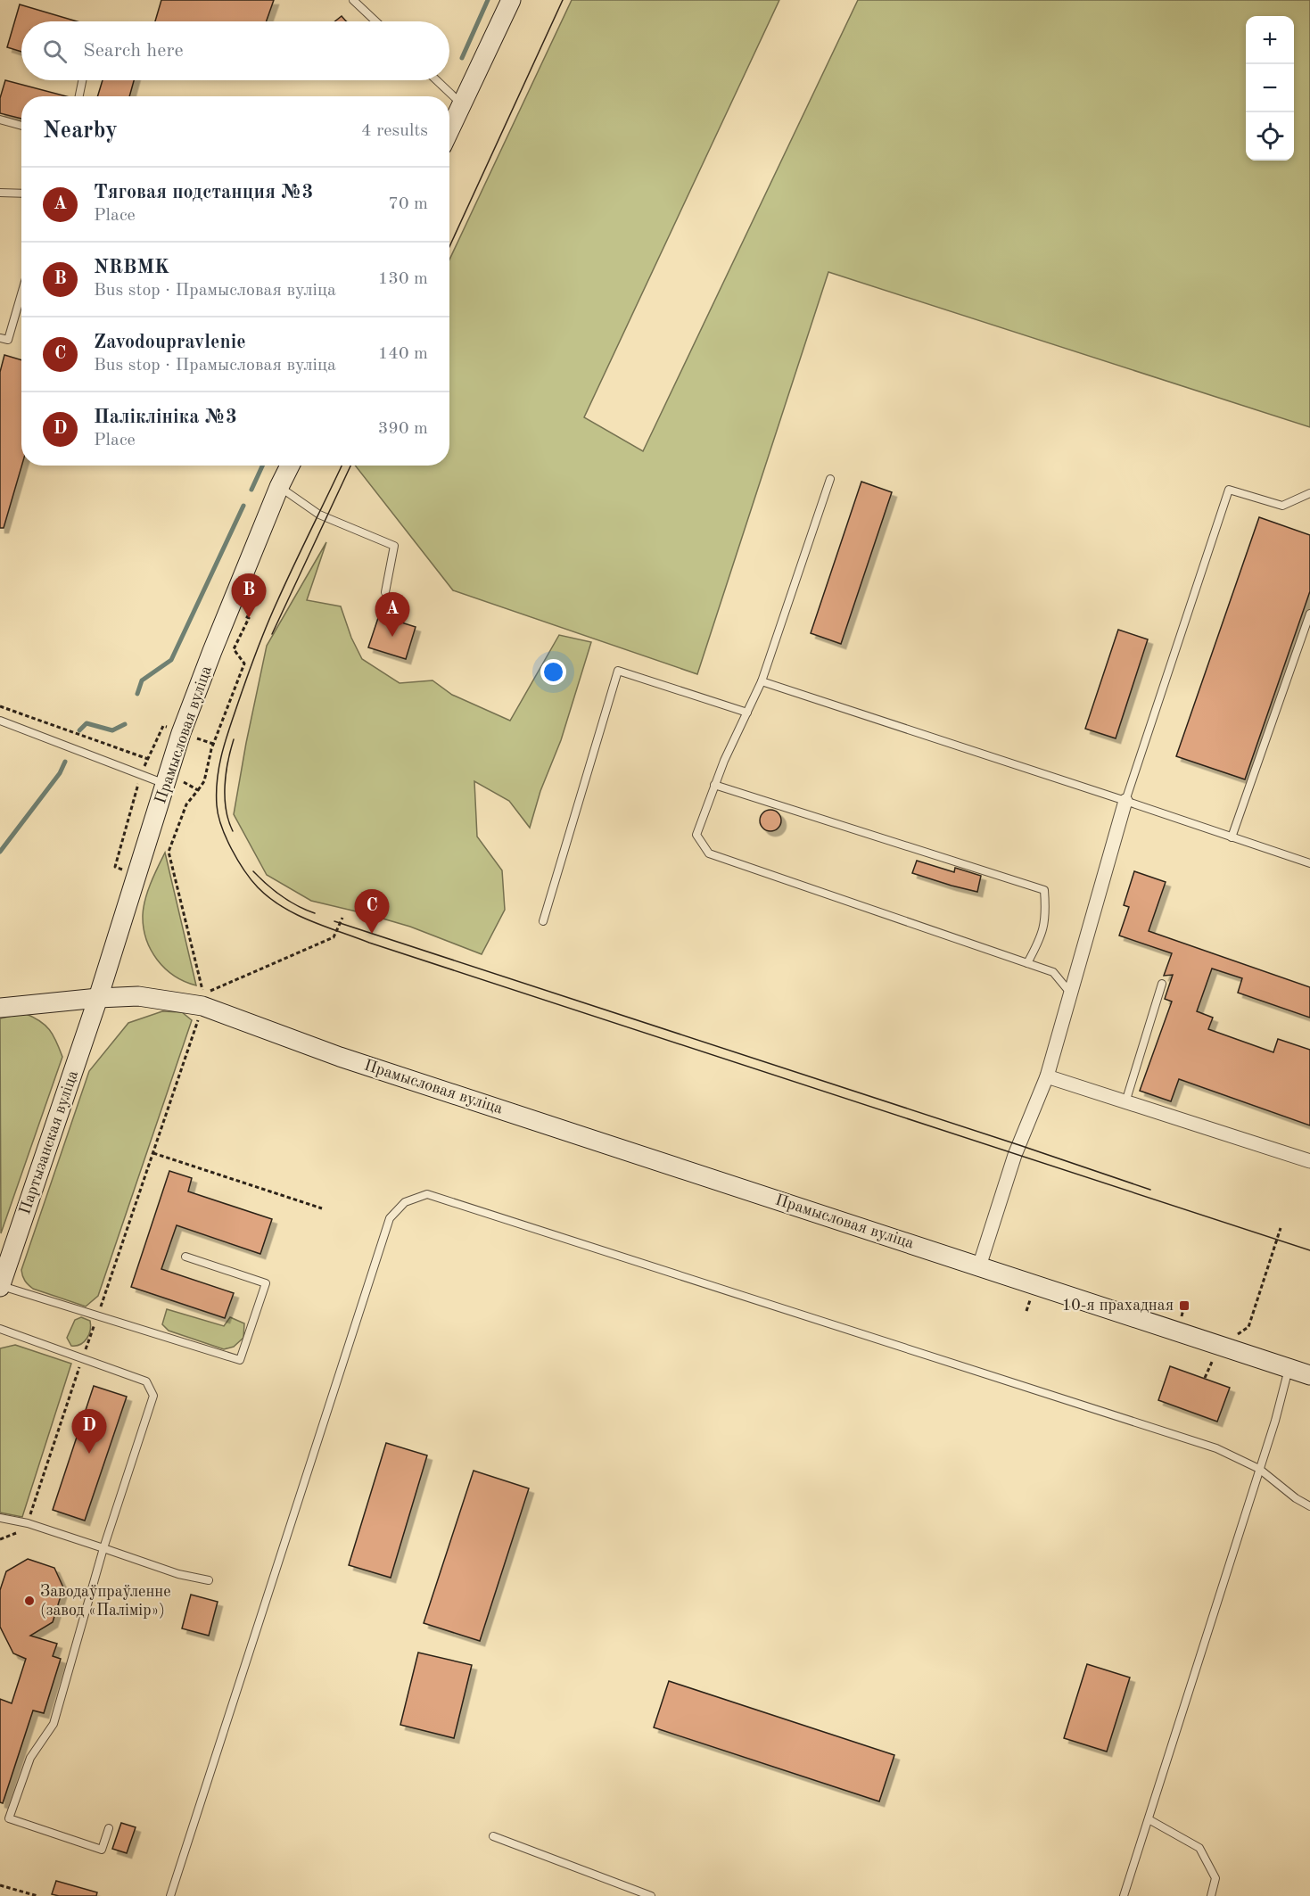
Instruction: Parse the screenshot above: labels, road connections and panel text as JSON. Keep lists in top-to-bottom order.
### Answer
{
  "streets": {
    "main road": ["Прамысловая вуліца", "Партызанская вуліца"]
  },
  "crossings": [
    ["Прамысловая вуліца", "Партызанская вуліца"]
  ],
  "places": {
    "transit": ["10-я прахадная"],
    "other": ["Заводаўпраўленне (завод «Палімір»)"]
  },
  "page": {
    "map_buttons": ["+", "−"],
    "search": "Search here",
    "heading": ["Nearby", "4 results"],
    "list": [
      {
        "mark": "A",
        "name": "Тяговая подстанция №3",
        "note": "Place",
        "value": "70 m"
      },
      {
        "mark": "B",
        "name": "NRBMK",
        "note": "Bus stop · Прамысловая вуліца",
        "value": "130 m"
      },
      {
        "mark": "C",
        "name": "Zavodoupravlenie",
        "note": "Bus stop · Прамысловая вуліца",
        "value": "140 m"
      },
      {
        "mark": "D",
        "name": "Паліклініка №3",
        "note": "Place",
        "value": "390 m"
      }
    ],
    "pins": [
      "B",
      "A",
      "C",
      "D"
    ]
  }
}
